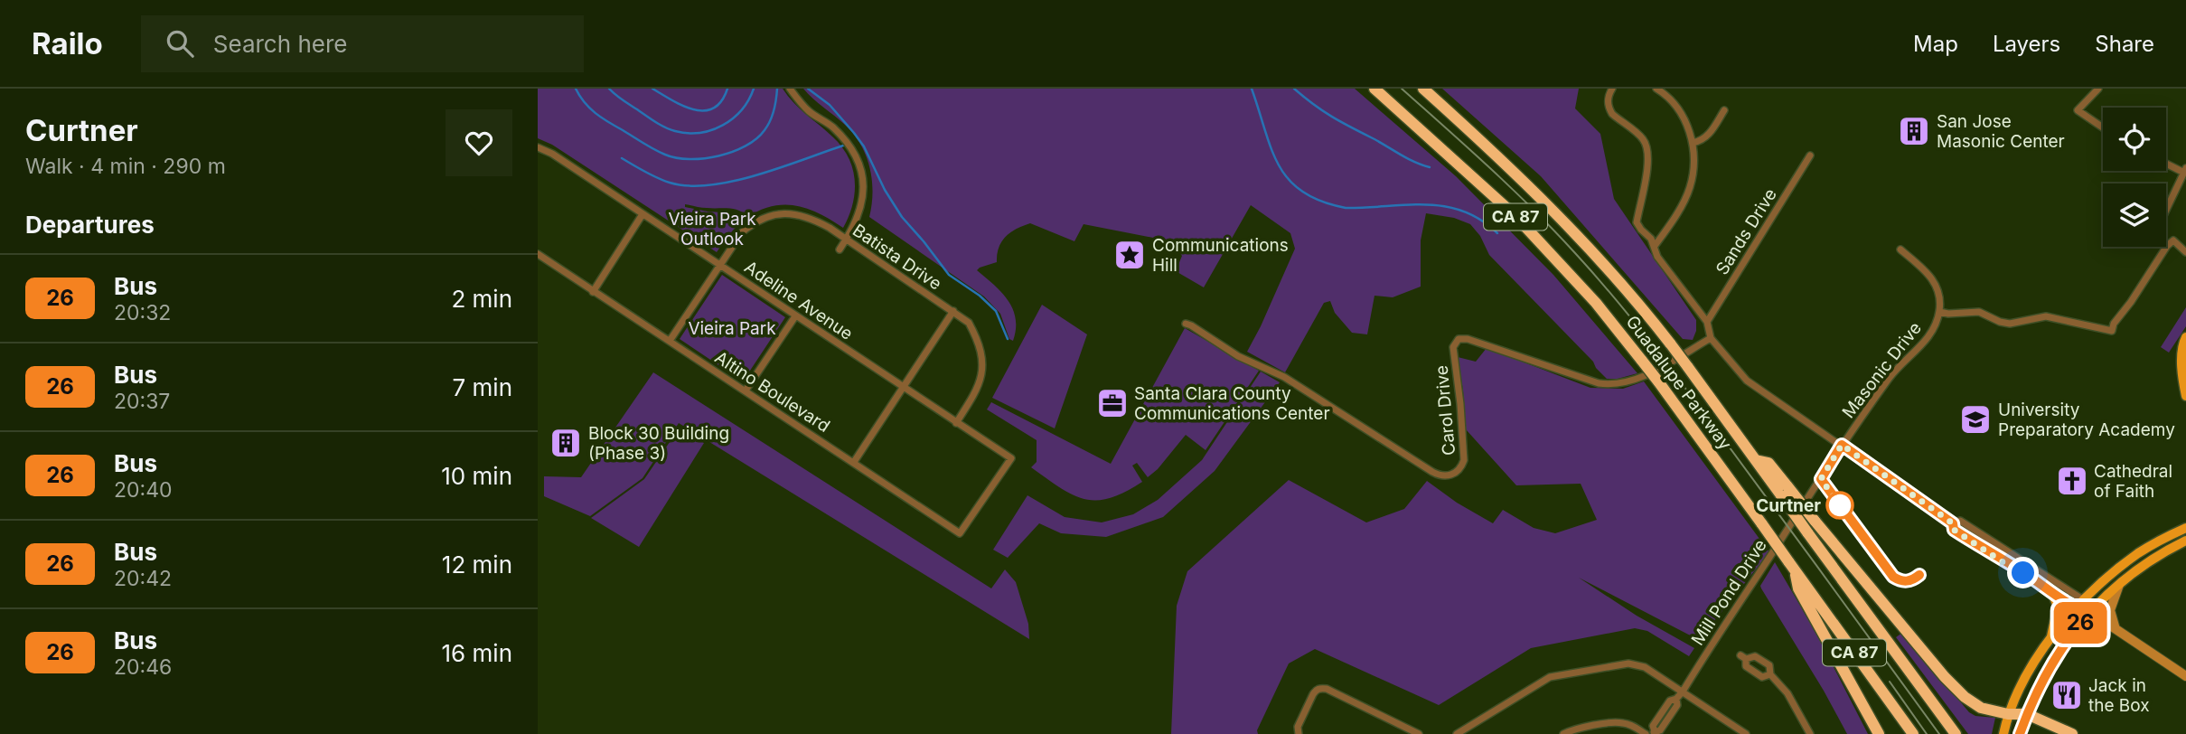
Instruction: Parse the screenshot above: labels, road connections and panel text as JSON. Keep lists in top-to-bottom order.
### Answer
{
  "streets": {
    "highway": ["CA 87", "Guadalupe Parkway"],
    "street": [
      "Sands Drive",
      "Batista Drive",
      "Adeline Avenue",
      "Masonic Drive",
      "Altino Boulevard",
      "Carol Drive",
      "Mill Pond Drive"
    ]
  },
  "crossings": [
    ["Batista Drive", "Adeline Avenue"],
    ["Batista Drive", "Altino Boulevard"],
    ["Adeline Avenue", "Altino Boulevard"],
    ["Masonic Drive", "Mill Pond Drive"]
  ],
  "parks": ["Vieira Park Outlook", "Vieira Park"],
  "places": {
    "building": ["San Jose Masonic Center", "Block 30 Building (Phase 3)"],
    "place": ["Communications Hill"],
    "office": ["Santa Clara County Communications Center"],
    "school or university": ["University Preparatory Academy"],
    "church": ["Cathedral of Faith"],
    "other": ["Curtner"],
    "restaurant": ["Jack in the Box"]
  },
  "lines": ["bus line 26"],
  "page": {
    "header": "Railo",
    "search": "Search here",
    "nav": ["Map", "Layers", "Share"],
    "heading": [
      ["Curtner", "Walk · 4 min · 290 m"],
      "Departures"
    ],
    "on_map": "26",
    "list": [
      {
        "mark": "26",
        "name": "Bus",
        "note": "20:32",
        "value": "2 min"
      },
      {
        "mark": "26",
        "name": "Bus",
        "note": "20:37",
        "value": "7 min"
      },
      {
        "mark": "26",
        "name": "Bus",
        "note": "20:40",
        "value": "10 min"
      },
      {
        "mark": "26",
        "name": "Bus",
        "note": "20:42",
        "value": "12 min"
      },
      {
        "mark": "26",
        "name": "Bus",
        "note": "20:46",
        "value": "16 min"
      }
    ]
  }
}
